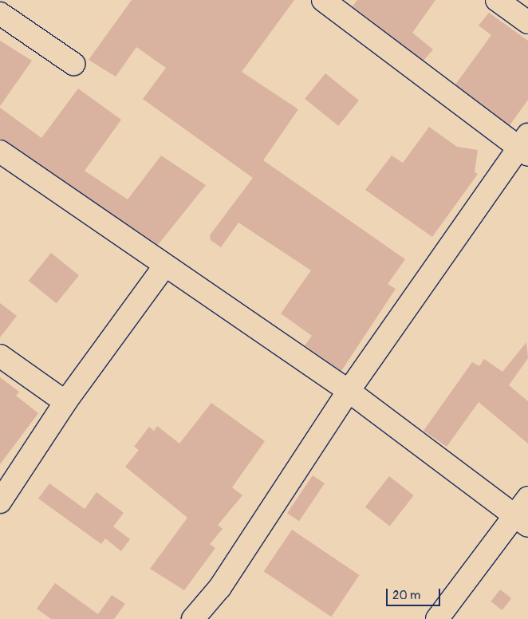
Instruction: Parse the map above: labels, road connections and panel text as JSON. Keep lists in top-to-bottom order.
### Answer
{
  "scale_bar": "20 m"
}
